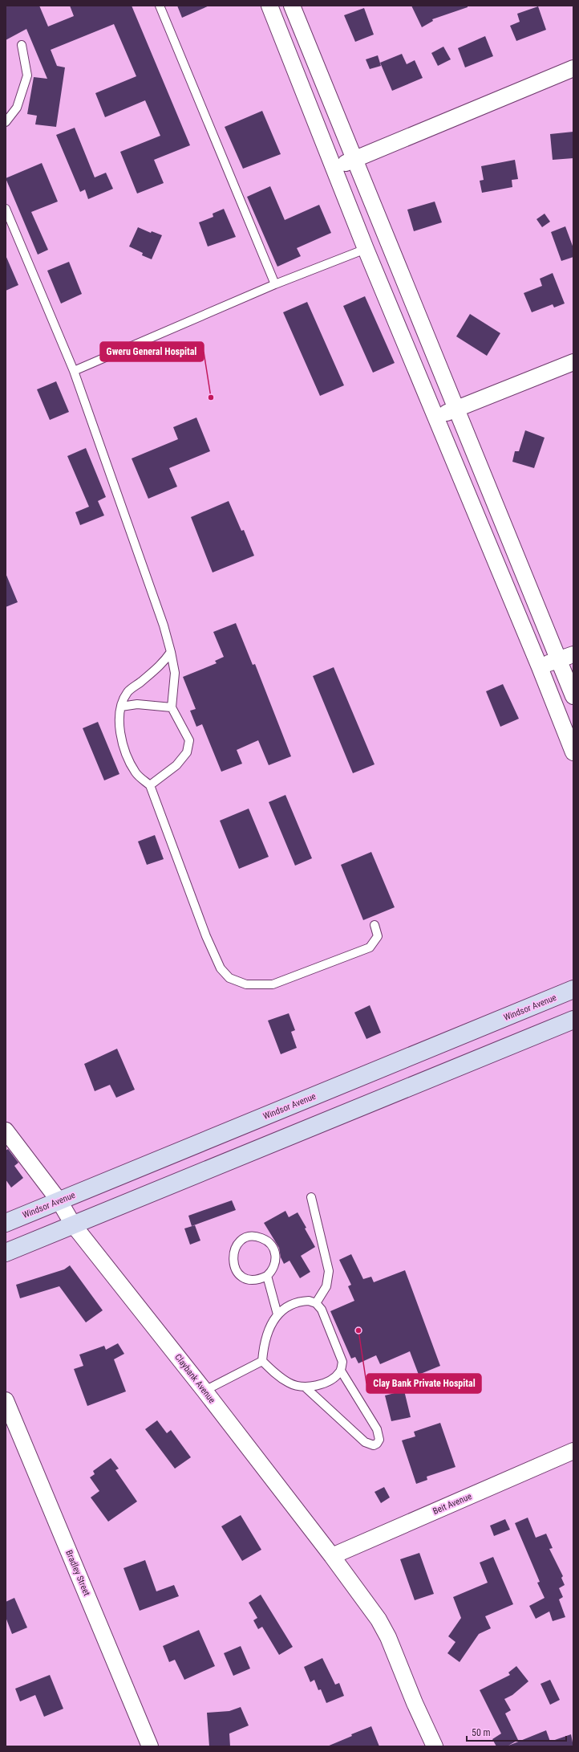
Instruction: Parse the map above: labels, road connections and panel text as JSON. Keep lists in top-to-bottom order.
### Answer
{
  "streets": {
    "main road": ["Windsor Avenue"],
    "street": ["Claybank Avenue", "Beit Avenue", "Bradley Street"]
  },
  "crossings": [
    ["Windsor Avenue", "Claybank Avenue"],
    ["Claybank Avenue", "Beit Avenue"]
  ],
  "places": ["Gweru General Hospital", "Clay Bank Private Hospital"],
  "scale_bar": "50 m"
}
